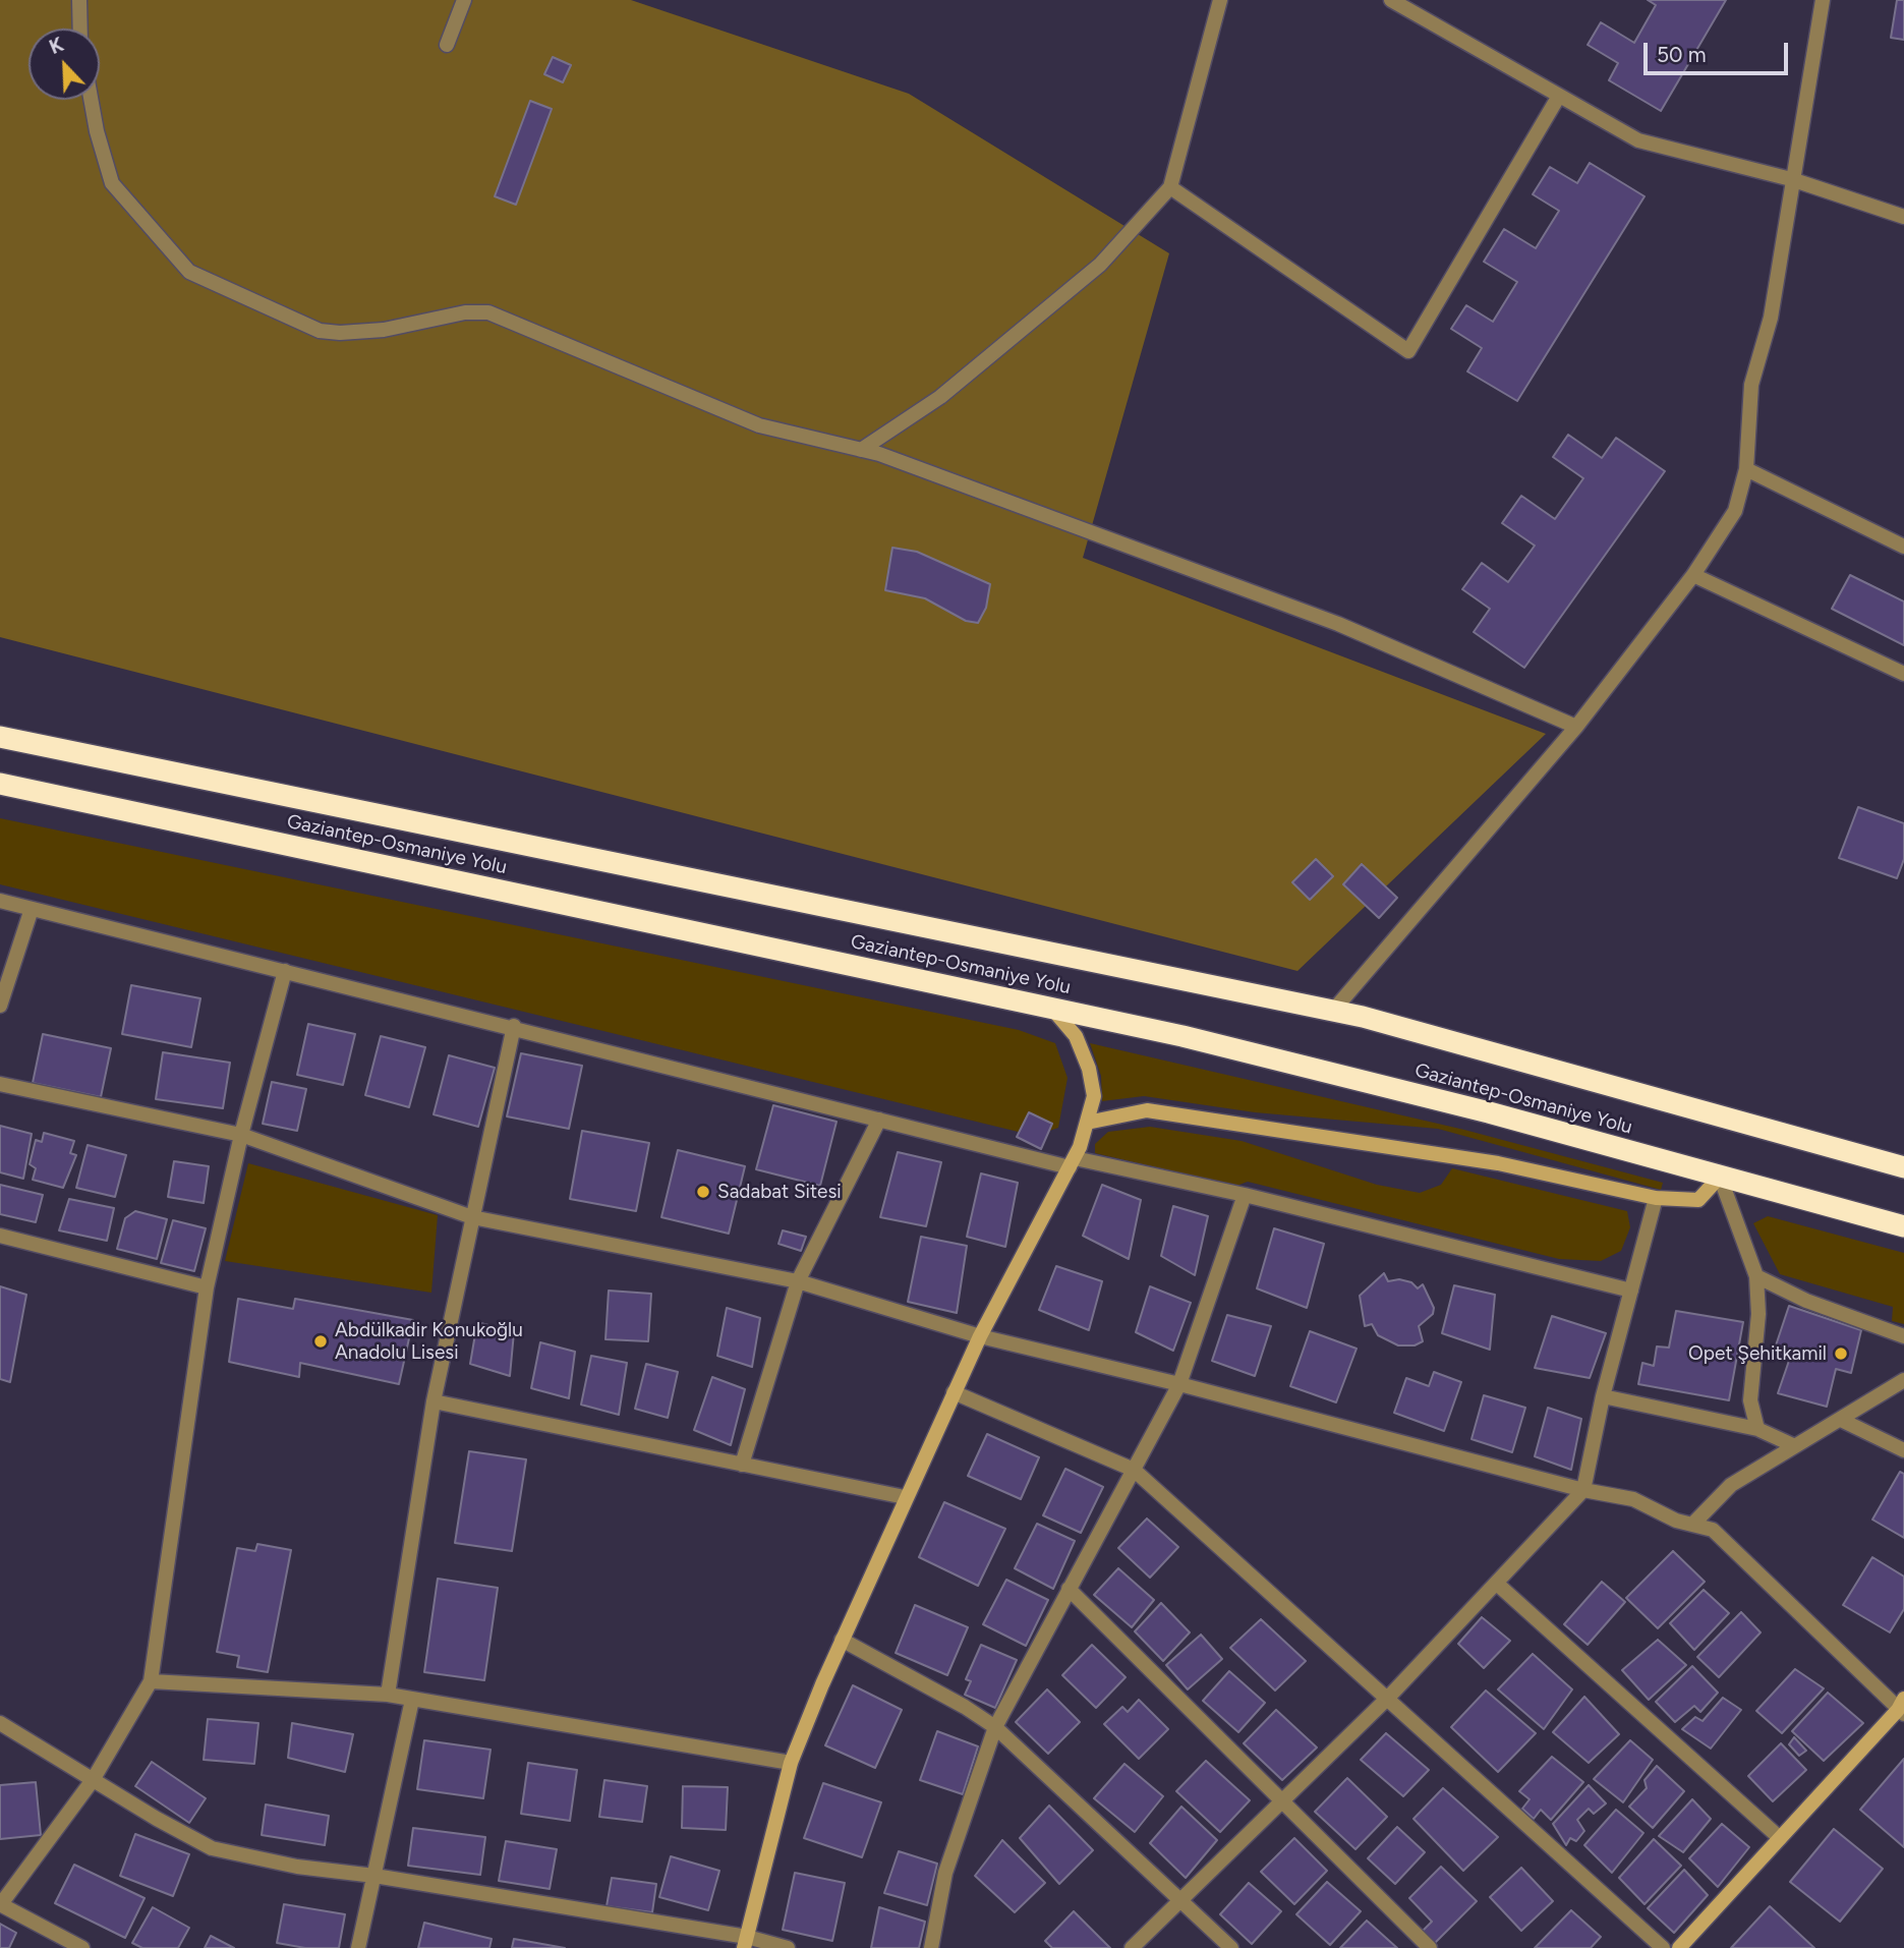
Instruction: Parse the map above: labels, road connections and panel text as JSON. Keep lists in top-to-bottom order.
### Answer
{
  "streets": {
    "highway": ["Gaziantep-Osmaniye Yolu"]
  },
  "places": ["Sadabat Sitesi", "Abdülkadir Konukoğlu Anadolu Lisesi", "Opet Şehitkamil"],
  "scale_bar": "50 m",
  "north": "top left"
}
